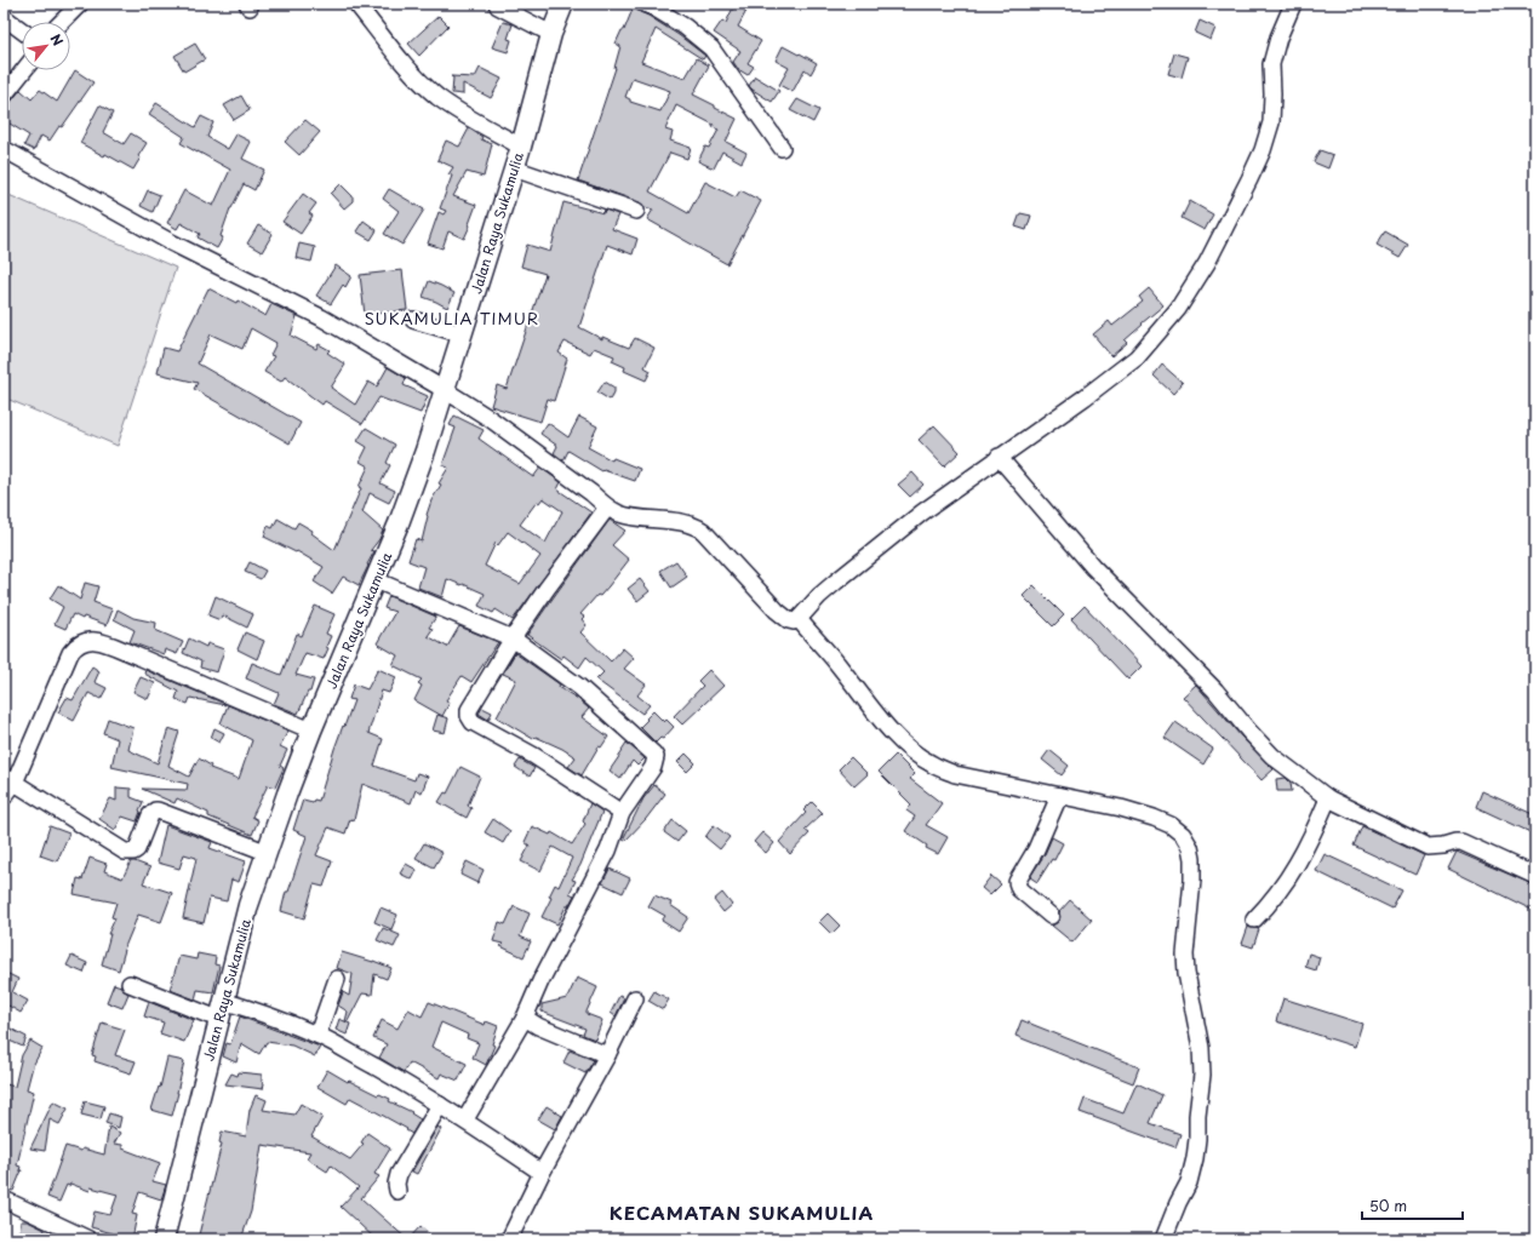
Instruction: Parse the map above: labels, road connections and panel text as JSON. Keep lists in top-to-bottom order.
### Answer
{
  "streets": {
    "main road": ["Jalan Raya Sukamulia"]
  },
  "districts": ["SUKAMULIA TIMUR", "KECAMATAN SUKAMULIA"],
  "scale_bar": "50 m",
  "north": "top right"
}
